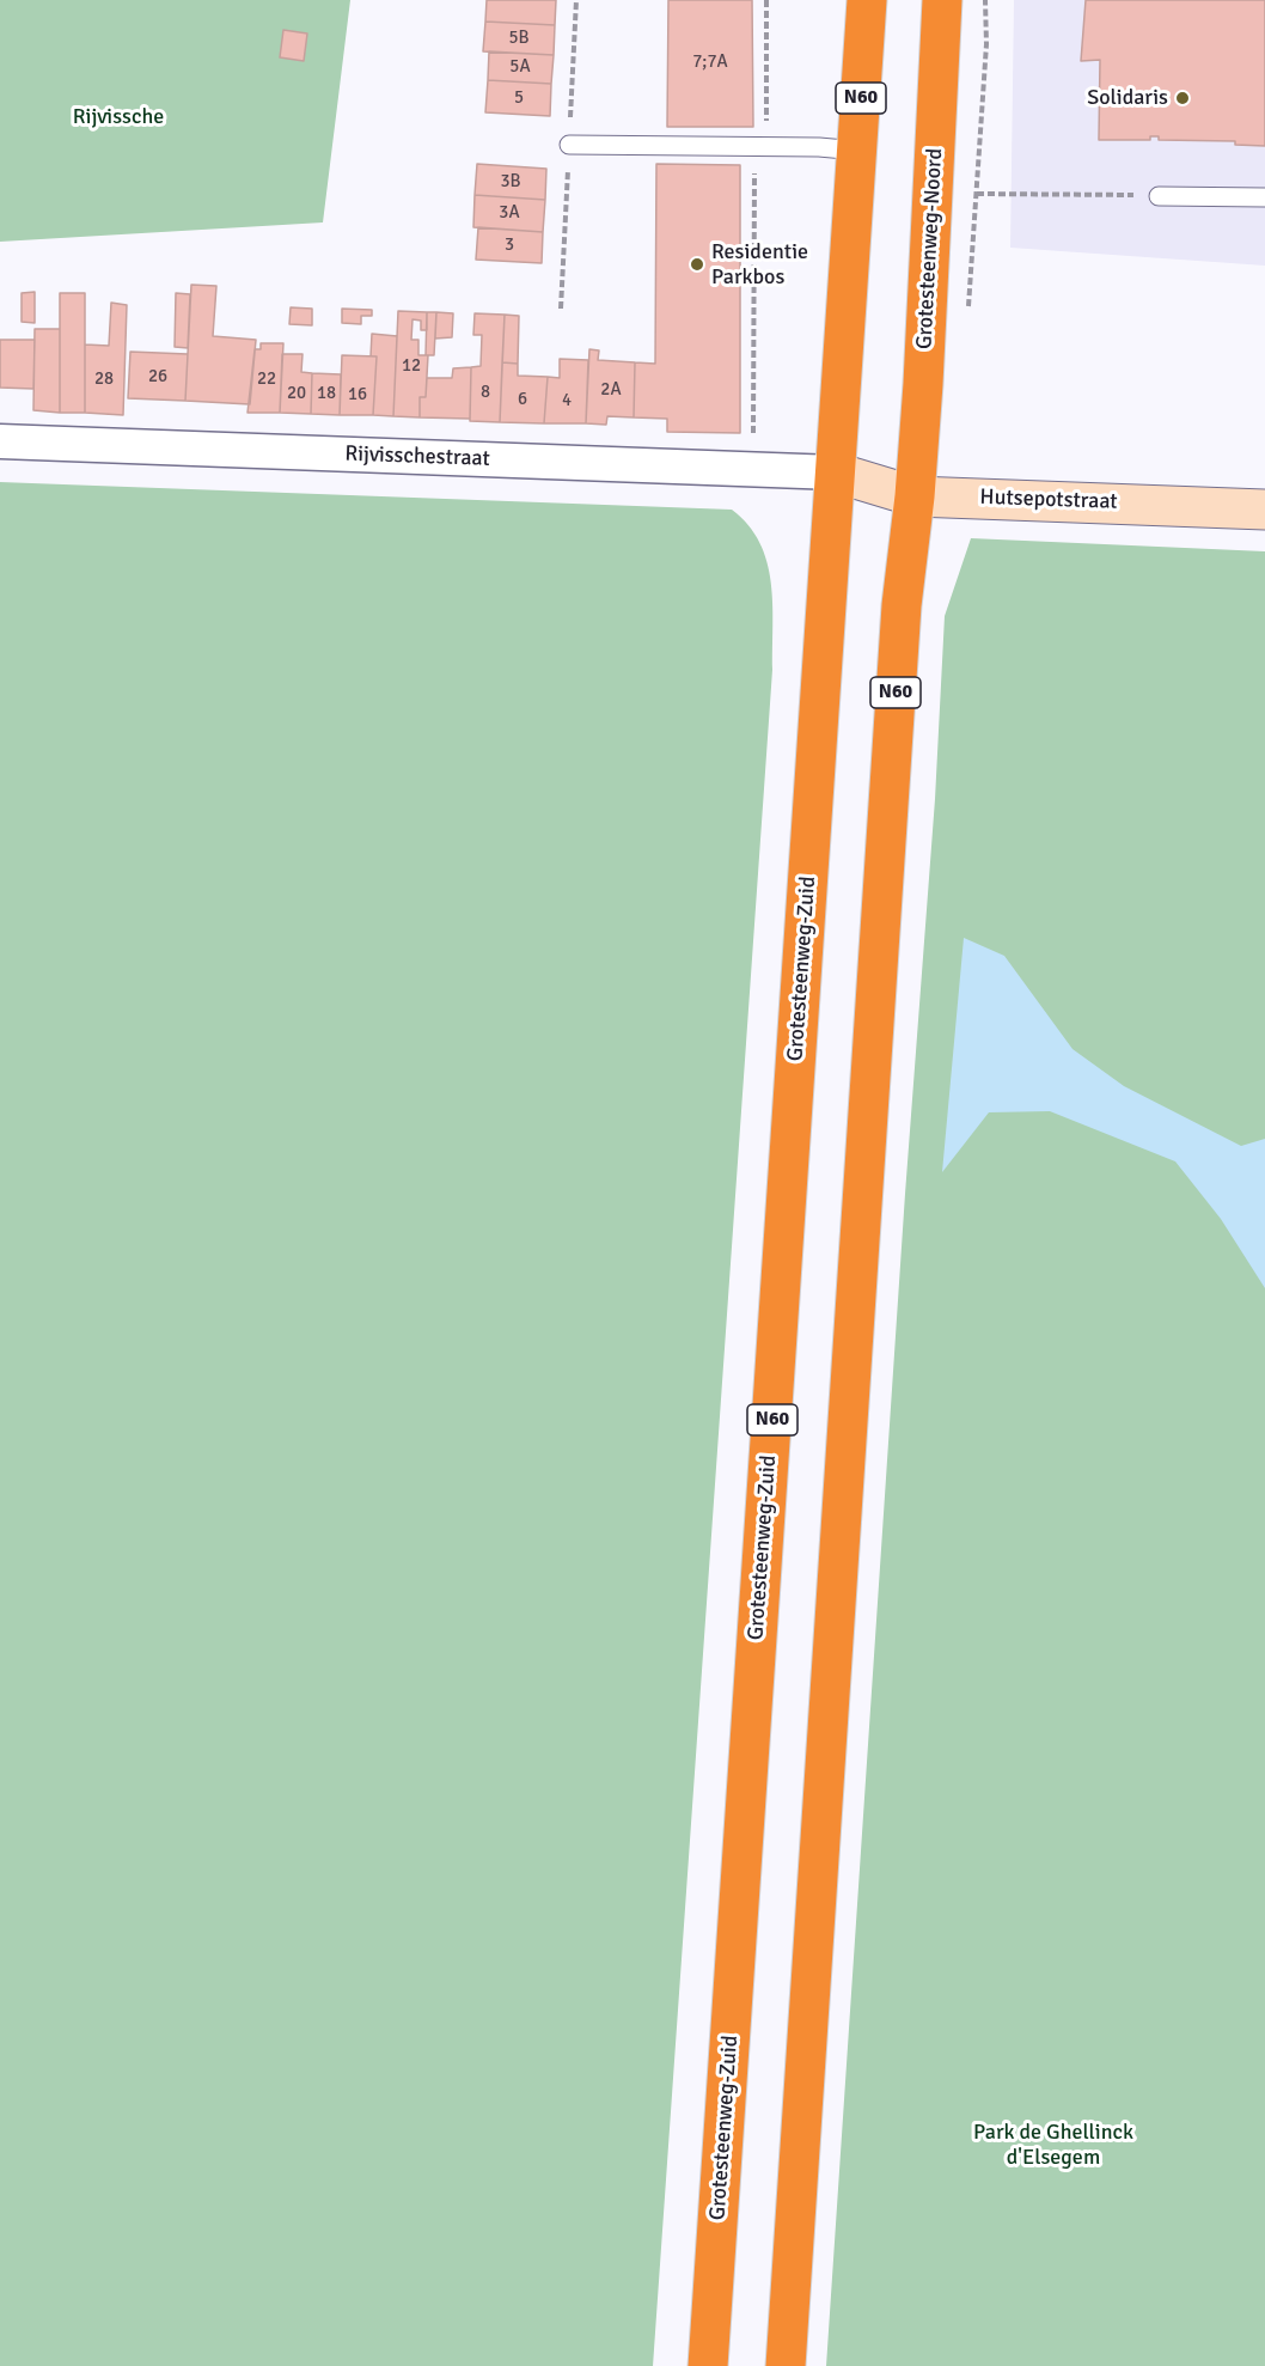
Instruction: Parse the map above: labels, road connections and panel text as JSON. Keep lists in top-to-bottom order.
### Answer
{
  "streets": {
    "highway": ["N60", "Grotesteenweg-Noord", "Grotesteenweg-Zuid"],
    "street": ["Rijvisschestraat", "Hutsepotstraat"]
  },
  "crossings": [
    ["N60", "Grotesteenweg-Noord"],
    ["N60", "Rijvisschestraat"],
    ["N60", "Hutsepotstraat"],
    ["N60", "Grotesteenweg-Zuid"],
    ["Grotesteenweg-Noord", "Hutsepotstraat"],
    ["Rijvisschestraat", "Hutsepotstraat"],
    ["Rijvisschestraat", "Grotesteenweg-Zuid"],
    ["Hutsepotstraat", "Grotesteenweg-Zuid"]
  ],
  "parks": ["Rijvissche", "Park de Ghellinck d'Elsegem"],
  "places": ["Solidaris", "Residentie Parkbos"],
  "house_numbers": [
    "5B",
    "7;7A",
    "5A",
    "5",
    "3B",
    "3A",
    "3",
    "12",
    "26",
    "28",
    "22",
    "2A",
    "8",
    "20",
    "18",
    "16",
    "6",
    "4"
  ]
}
